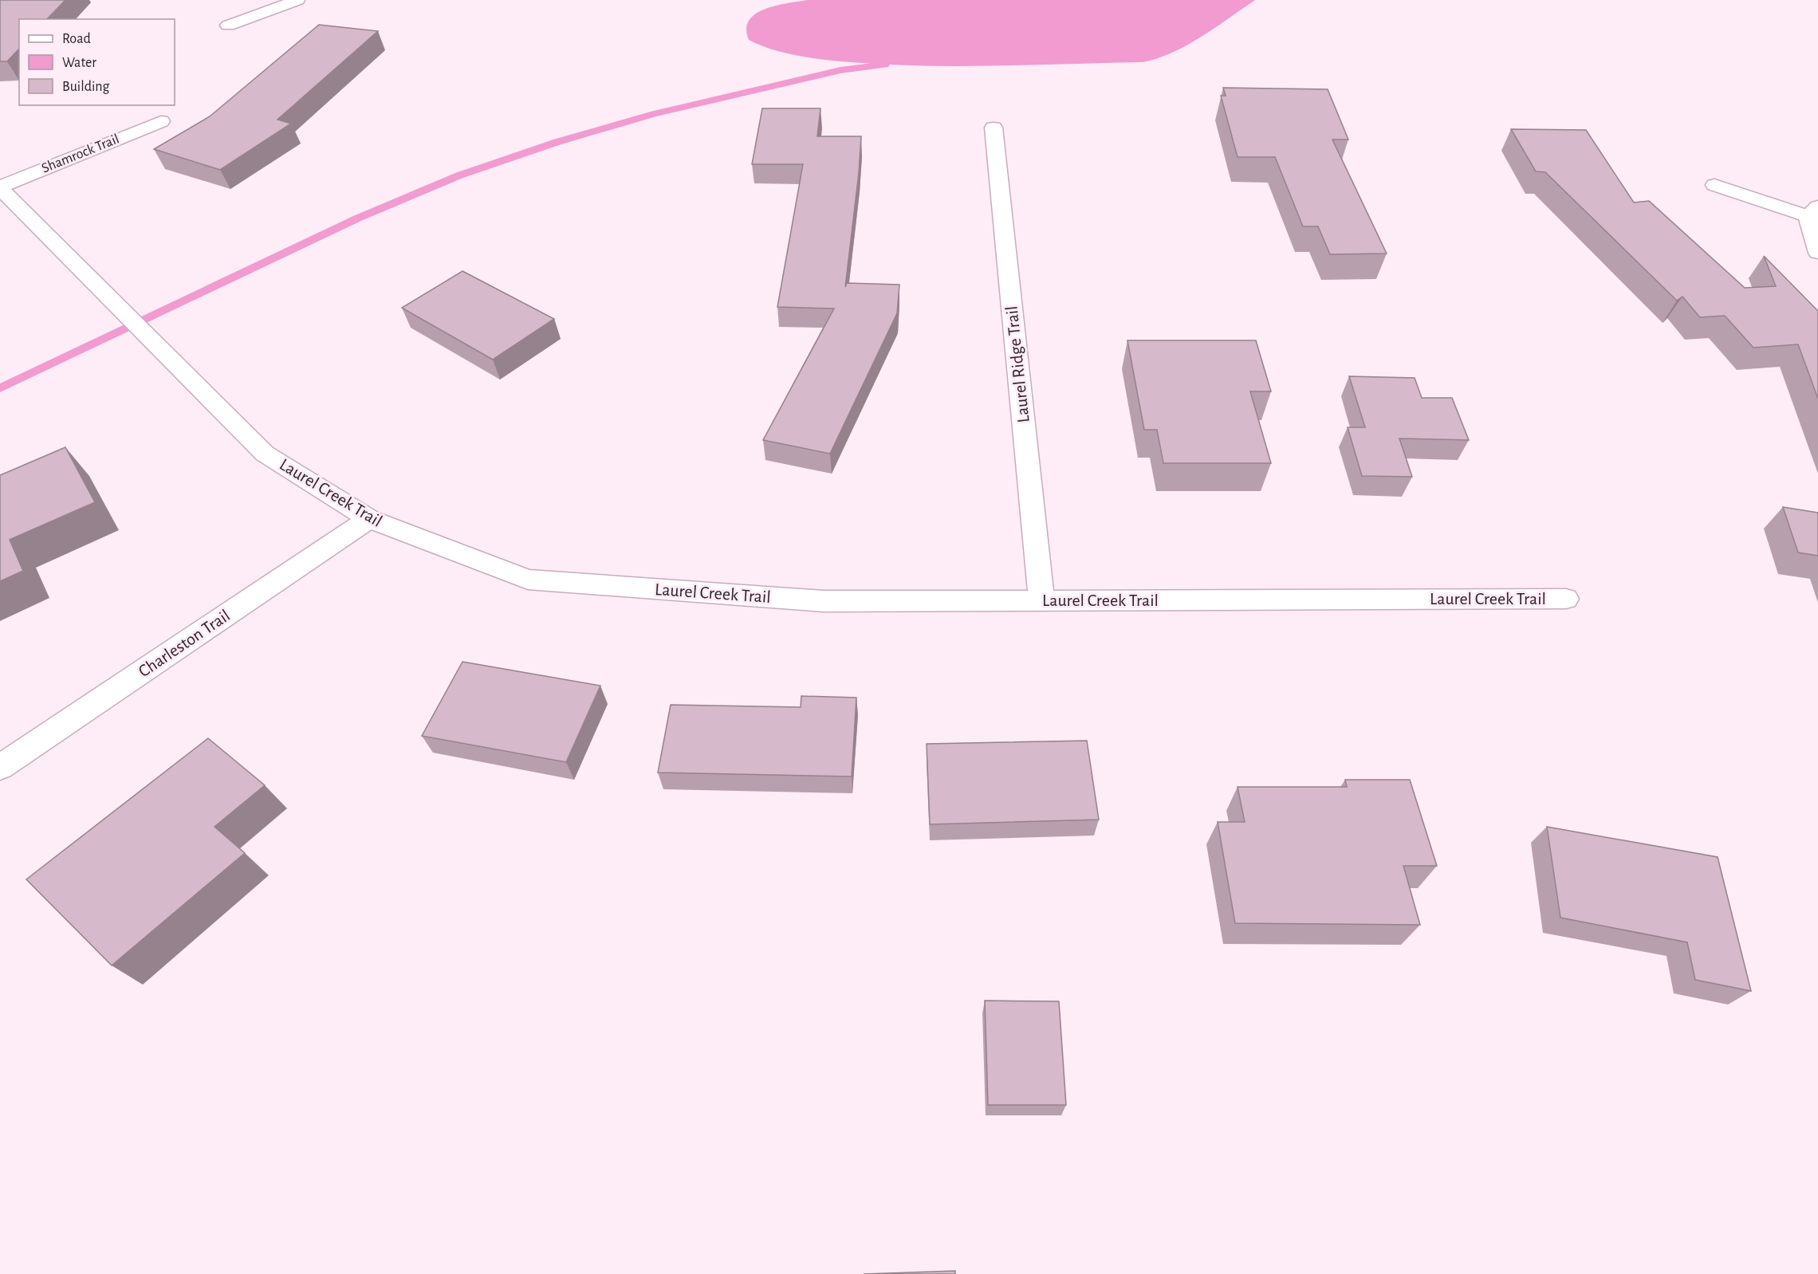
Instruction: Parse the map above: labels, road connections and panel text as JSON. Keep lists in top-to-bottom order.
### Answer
{
  "streets": {
    "street": [
      "Shamrock Trail",
      "Laurel Ridge Trail",
      "Laurel Creek Trail",
      "Charleston Trail"
    ]
  },
  "crossings": [
    ["Shamrock Trail", "Laurel Creek Trail"],
    ["Laurel Ridge Trail", "Laurel Creek Trail"],
    ["Laurel Creek Trail", "Charleston Trail"]
  ],
  "legend": ["Road", "Water", "Building"]
}
